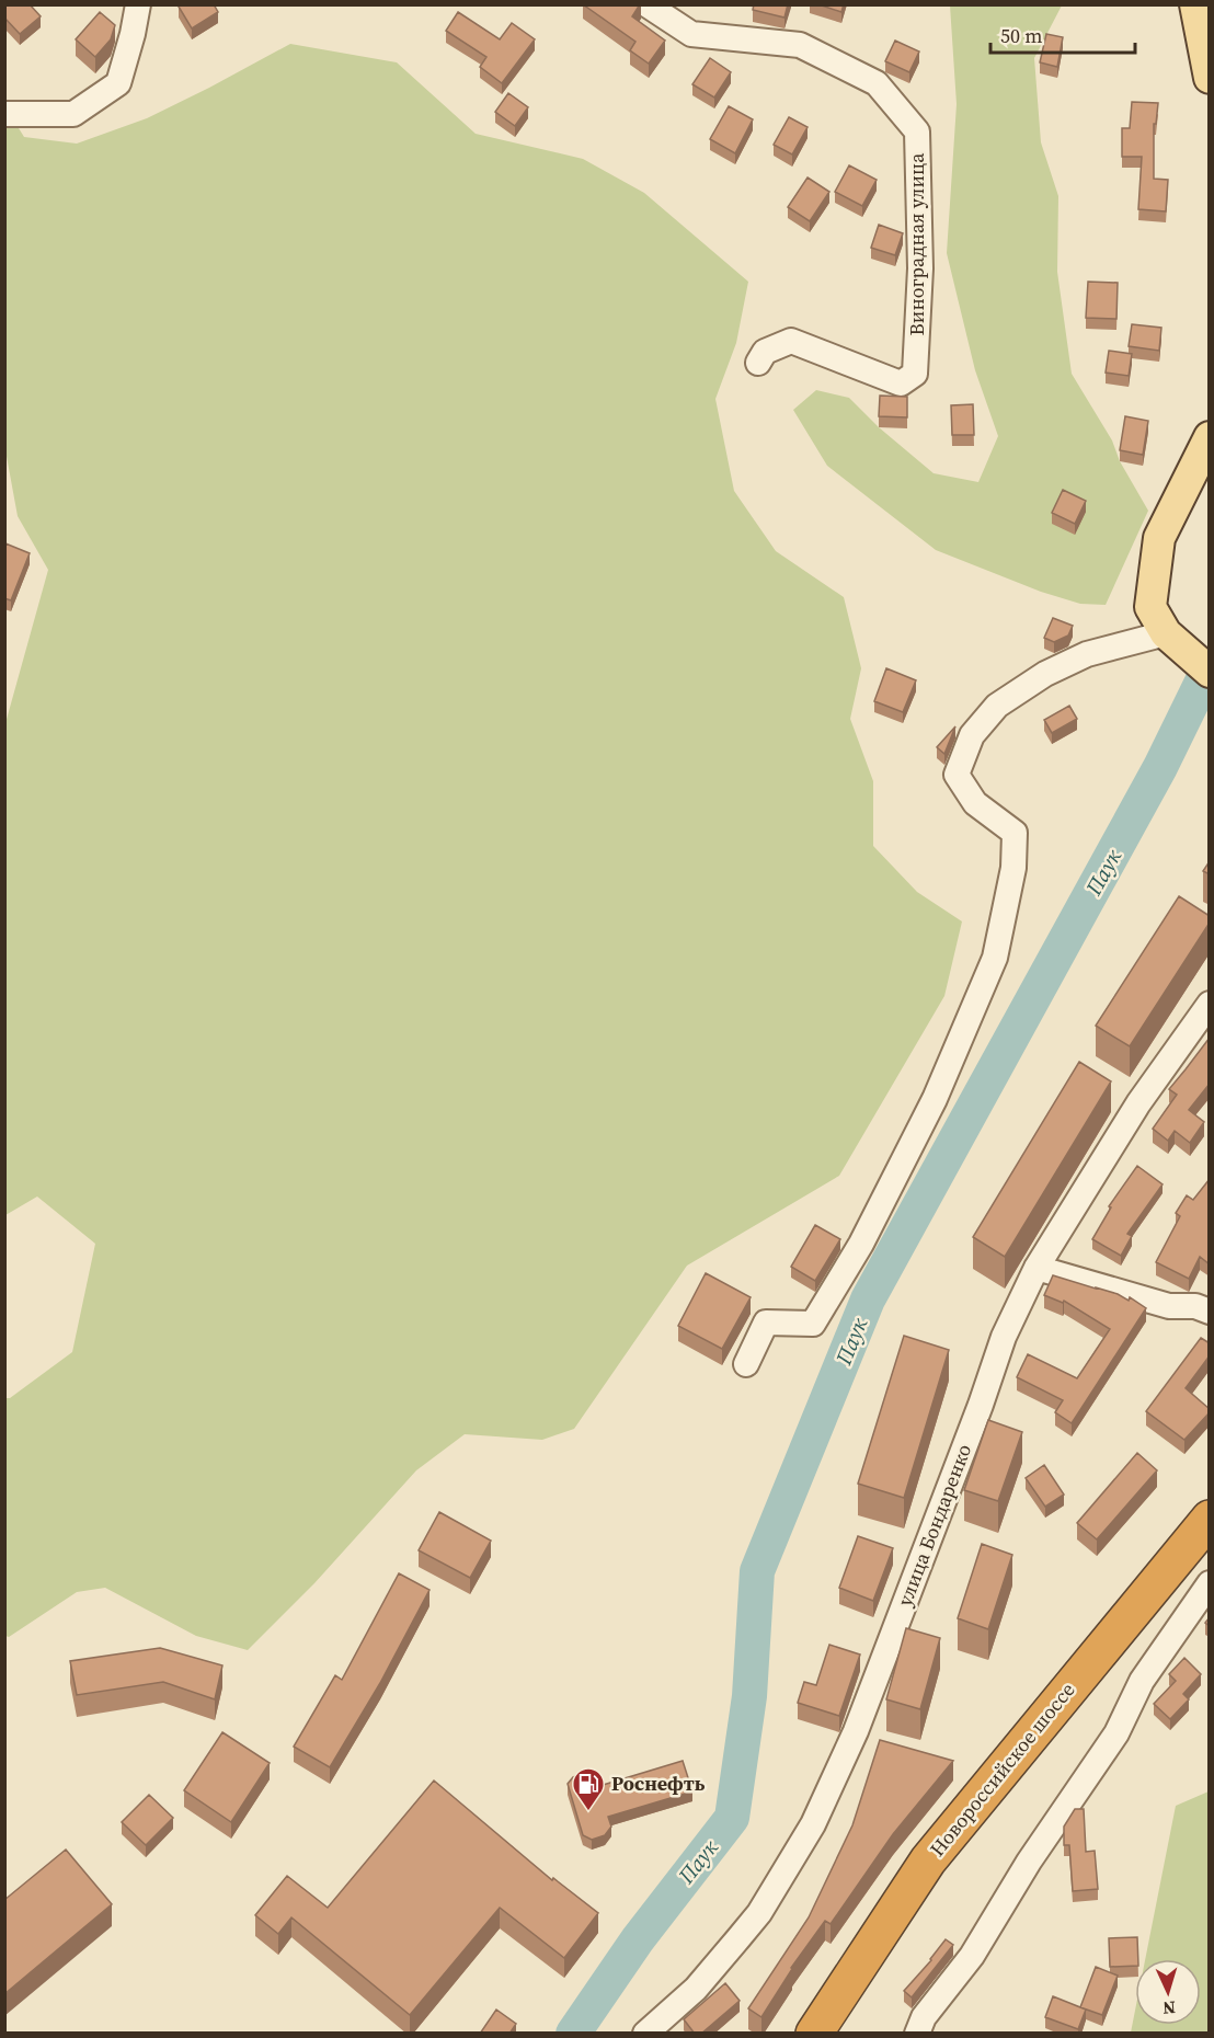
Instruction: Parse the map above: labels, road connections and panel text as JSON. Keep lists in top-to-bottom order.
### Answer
{
  "streets": {
    "highway": ["Новороссийское шоссе"],
    "street": ["Виноградная улица", "улица Бондаренко"]
  },
  "water": ["Паук"],
  "places": {
    "fuel station": ["Роснефть"]
  },
  "scale_bar": "50 m",
  "north": "bottom"
}
